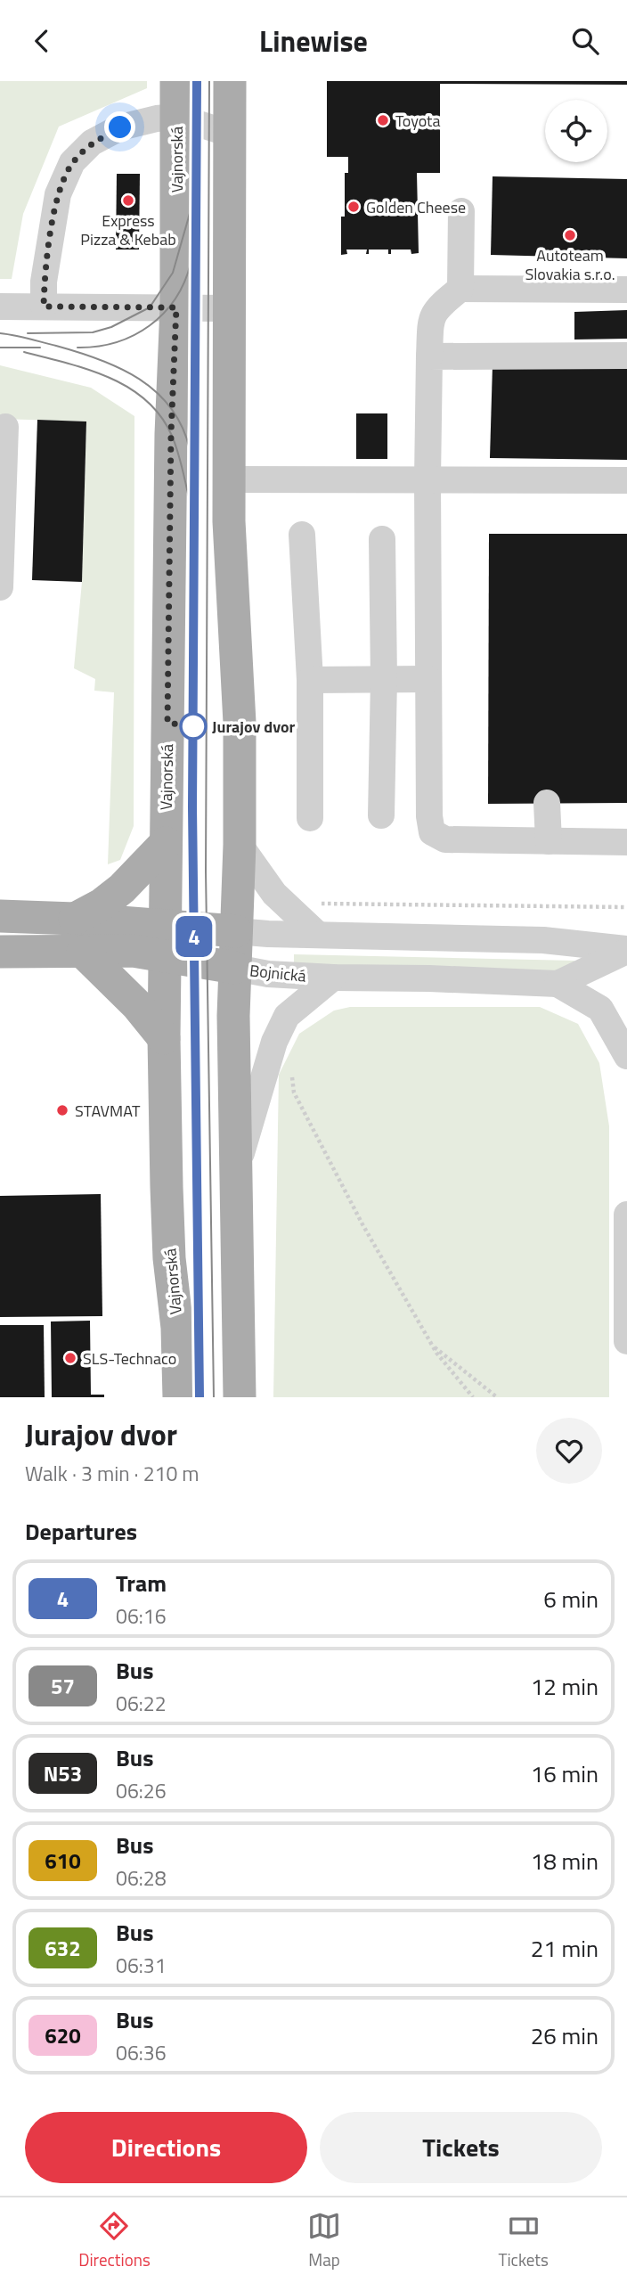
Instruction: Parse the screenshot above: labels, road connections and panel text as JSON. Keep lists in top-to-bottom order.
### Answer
{
  "streets": {
    "main road": ["Vajnorská", "Bojnická"]
  },
  "crossings": [
    ["Vajnorská", "Bojnická"]
  ],
  "places": [
    "Toyota",
    "Express Pizza & Kebab",
    "Golden Cheese",
    "Autoteam Slovakia s.r.o.",
    "Jurajov dvor",
    "STAVMAT",
    "SLS-Technaco"
  ],
  "lines": ["tram line 4"],
  "page": {
    "header": "Linewise",
    "on_map": "4",
    "heading": [
      ["Jurajov dvor", "Walk · 3 min · 210 m"],
      "Departures"
    ],
    "list": [
      {
        "mark": "4",
        "name": "Tram",
        "note": "06:16",
        "value": "6 min"
      },
      {
        "mark": "57",
        "name": "Bus",
        "note": "06:22",
        "value": "12 min"
      },
      {
        "mark": "N53",
        "name": "Bus",
        "note": "06:26",
        "value": "16 min"
      },
      {
        "mark": "610",
        "name": "Bus",
        "note": "06:28",
        "value": "18 min"
      },
      {
        "mark": "632",
        "name": "Bus",
        "note": "06:31",
        "value": "21 min"
      },
      {
        "mark": "620",
        "name": "Bus",
        "note": "06:36",
        "value": "26 min"
      }
    ],
    "buttons": ["Directions", "Tickets"],
    "tabs": ["Directions", "Map", "Tickets"]
  }
}
